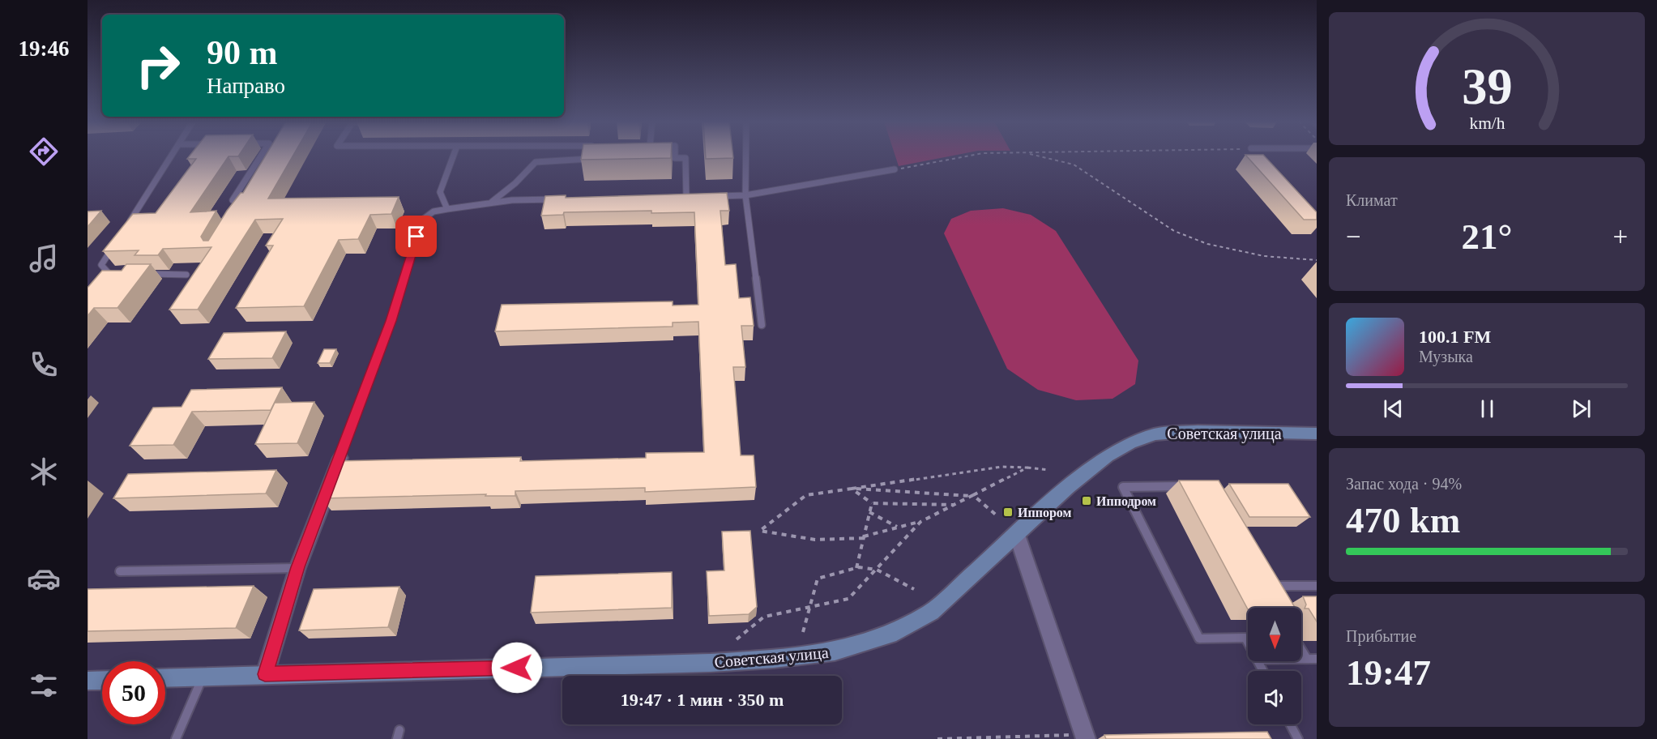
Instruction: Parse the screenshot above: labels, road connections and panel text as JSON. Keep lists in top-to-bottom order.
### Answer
{
  "streets": {
    "main road": ["Советская улица"]
  },
  "places": {
    "transit": ["Ипподром", "Иппором"]
  },
  "north": "bottom",
  "page": {
    "tabs": "19:46",
    "turn": ["90 m", "Направо"],
    "tile": [
      "Климат",
      ["Запас хода · 94%", "470 km"],
      ["Прибытие", "19:47"]
    ],
    "heat": ["−", "21°", "+"],
    "song": ["100.1 FM", "Музыка"],
    "limit": "50",
    "trip": "19:47 · 1 мин · 350 m",
    "gauge": ["39", "km/h"]
  }
}
